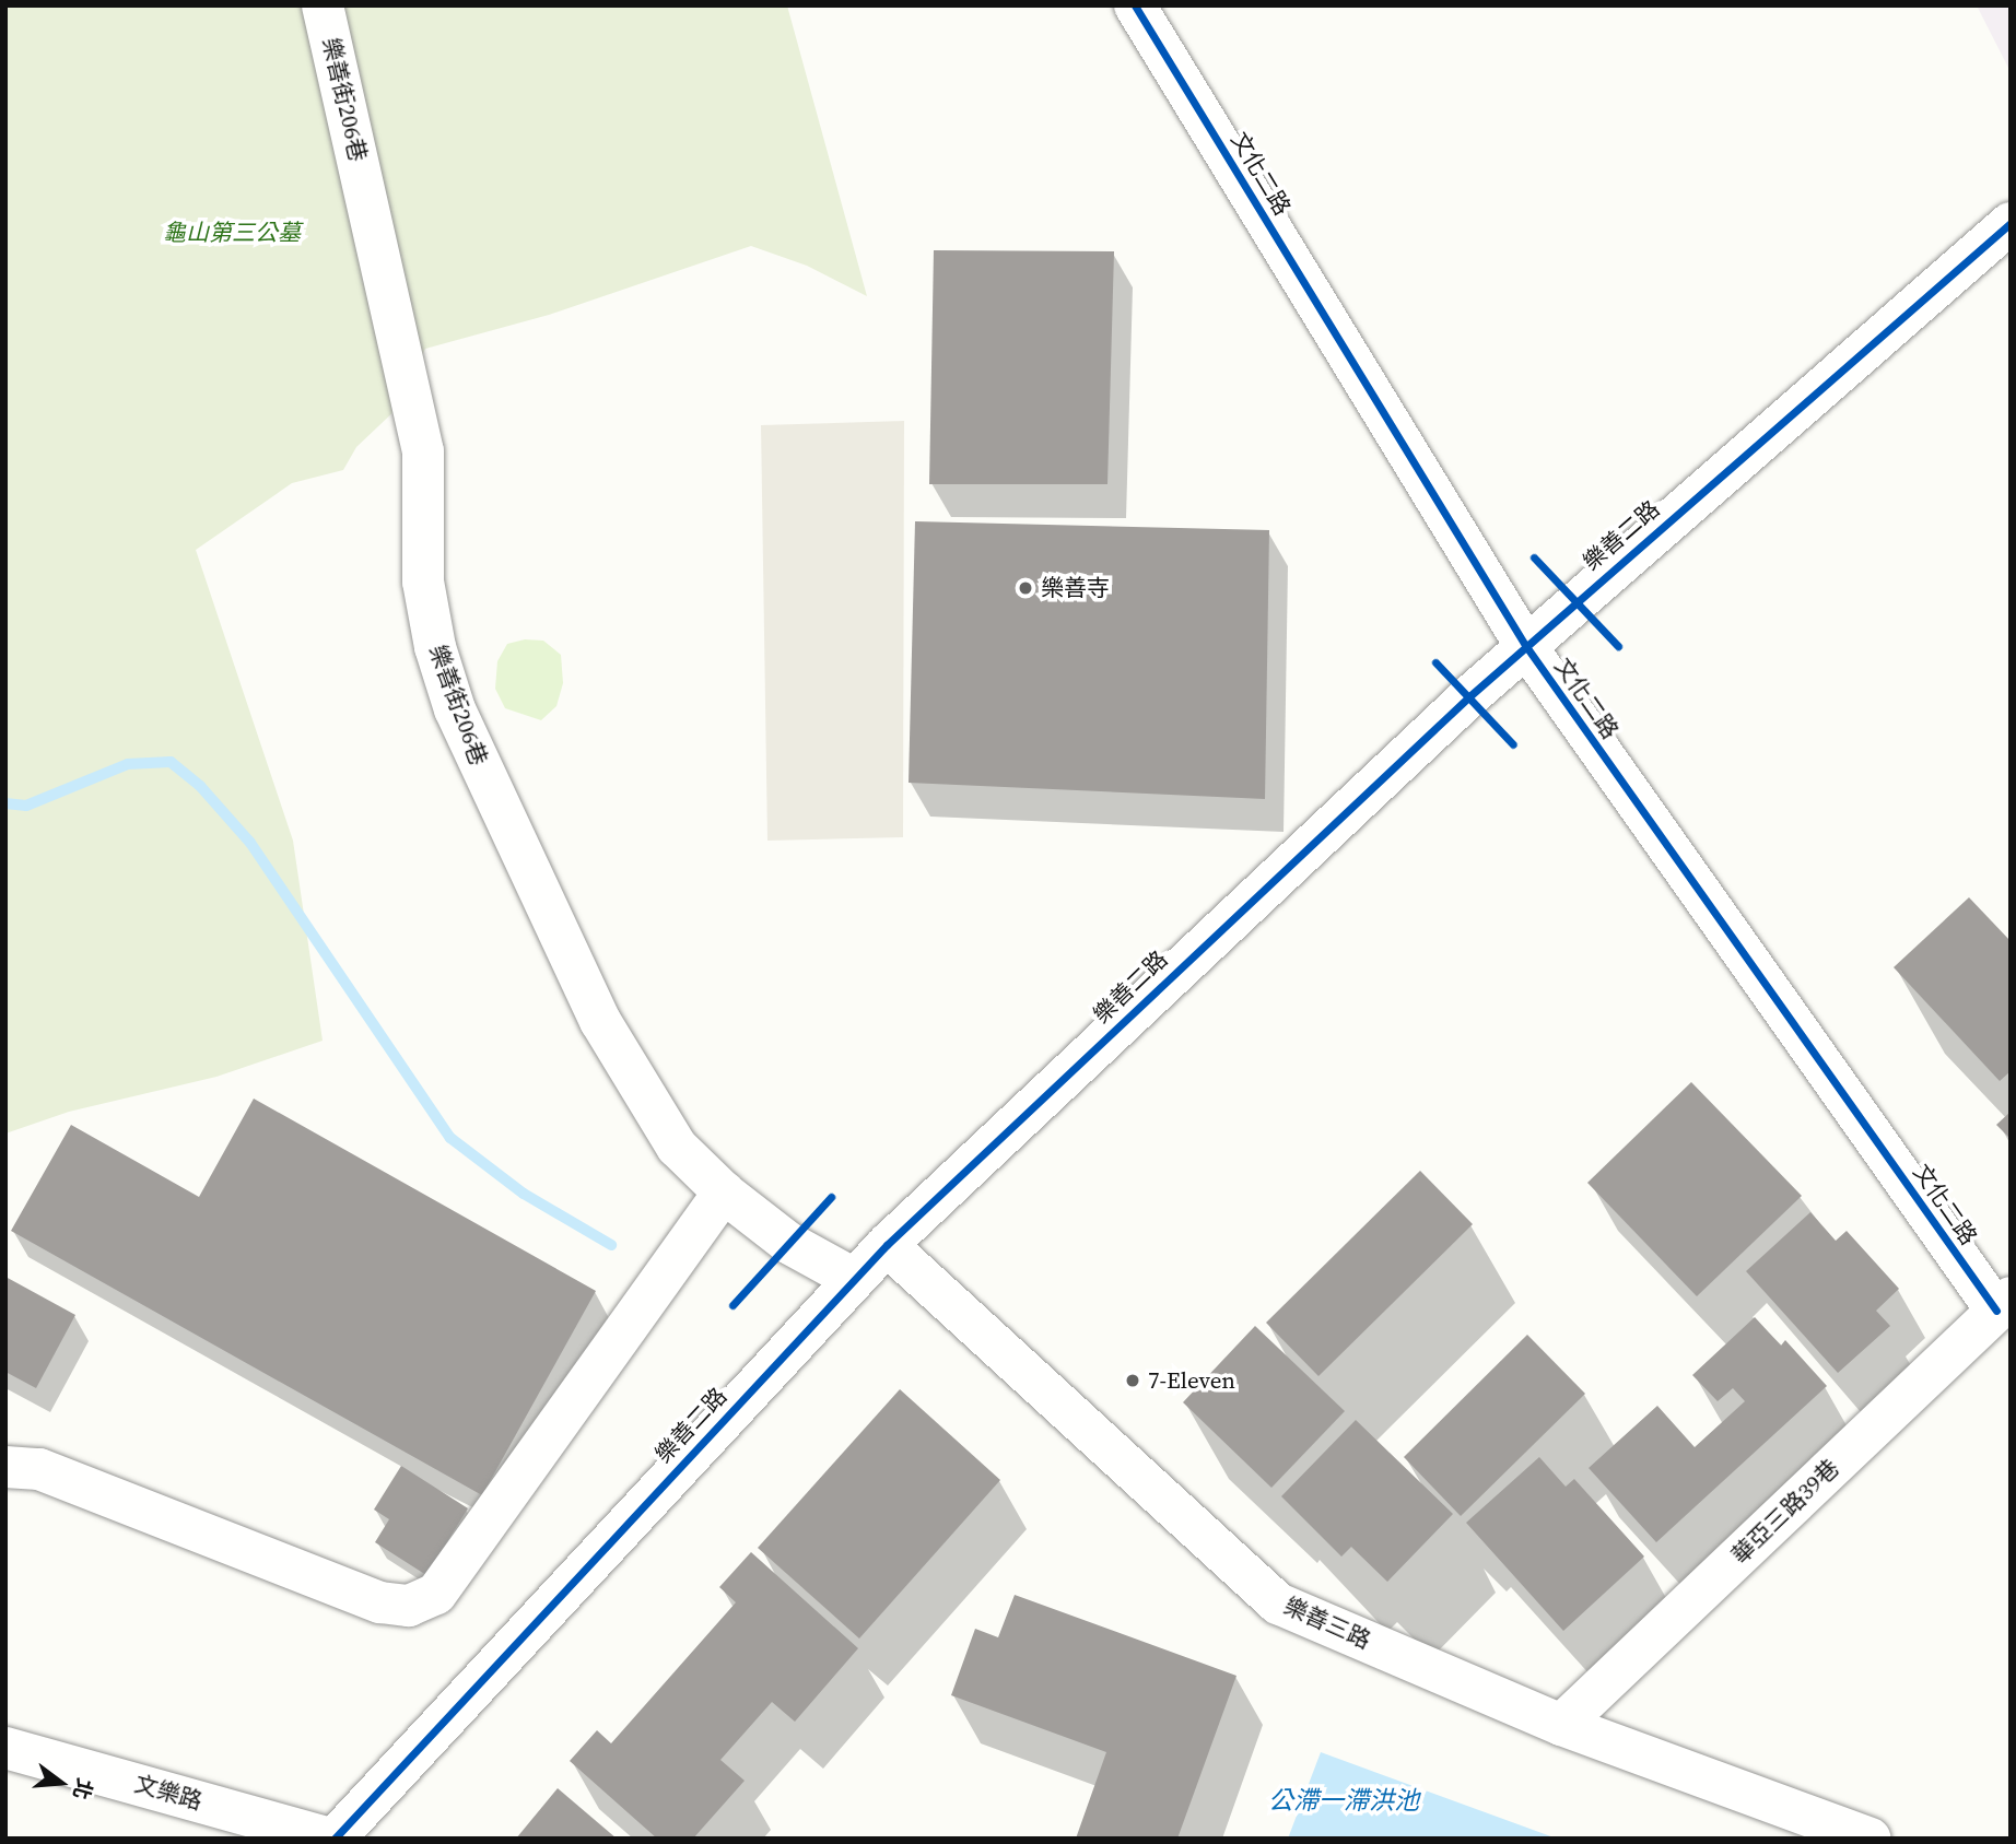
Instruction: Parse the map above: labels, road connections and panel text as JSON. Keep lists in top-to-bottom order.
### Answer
{
  "streets": {
    "street": [
      "樂善街206巷",
      "文化二路",
      "樂善二路",
      "華亞三路39巷",
      "樂善三路",
      "文樂路"
    ]
  },
  "crossings": [
    ["樂善街206巷", "樂善二路"],
    ["文化二路", "樂善二路"],
    ["文化二路", "華亞三路39巷"],
    ["樂善二路", "樂善三路"],
    ["樂善二路", "文樂路"],
    ["華亞三路39巷", "樂善三路"]
  ],
  "water": ["公滯一滯洪池"],
  "parks": ["龜山第三公墓"],
  "places": ["樂善寺", "7-Eleven"],
  "north": "right"
}
